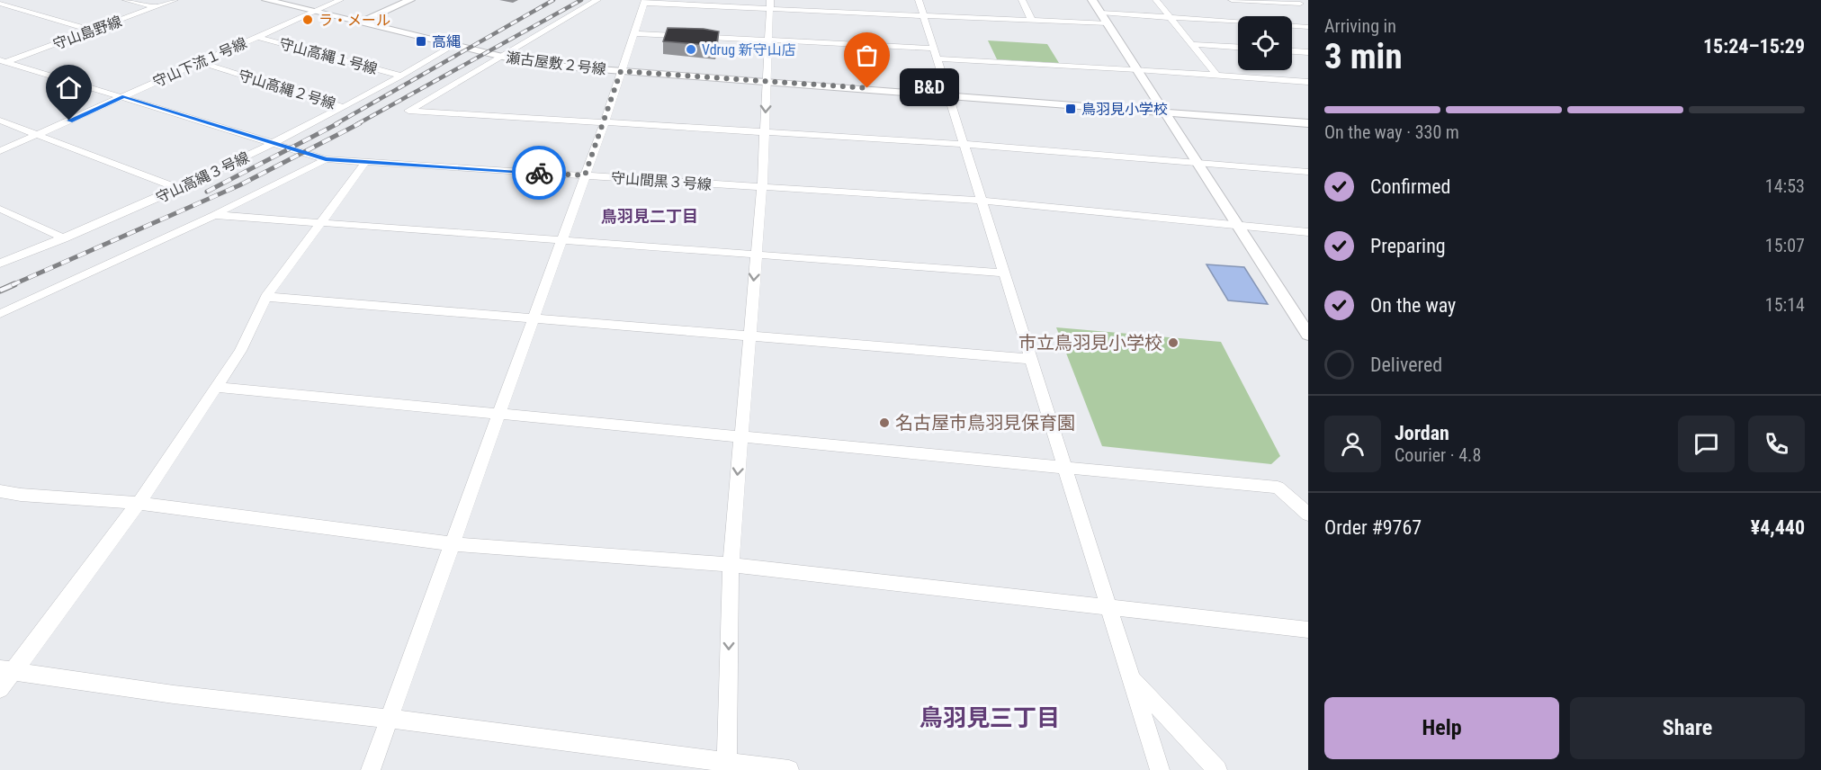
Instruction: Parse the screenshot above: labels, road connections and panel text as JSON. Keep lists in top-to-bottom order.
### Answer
{
  "streets": {
    "street": [
      "守山島野線",
      "守山高縄１号線",
      "守山下流１号線",
      "瀬古屋敷２号線",
      "守山高縄２号線",
      "守山高縄３号線",
      "守山間黒３号線"
    ]
  },
  "crossings": [
    ["守山島野線", "守山間黒３号線"],
    ["守山高縄１号線", "守山下流１号線"],
    ["守山高縄１号線", "守山高縄３号線"],
    ["守山下流１号線", "瀬古屋敷２号線"],
    ["守山下流１号線", "守山高縄２号線"],
    ["守山下流１号線", "守山間黒３号線"],
    ["瀬古屋敷２号線", "守山高縄３号線"],
    ["守山高縄２号線", "守山高縄３号線"],
    ["守山高縄３号線", "守山間黒３号線"]
  ],
  "districts": ["鳥羽見二丁目", "鳥羽見三丁目"],
  "places": {
    "other": [
      "ラ・メール",
      "Vdrug 新守山店",
      "B&D",
      "市立鳥羽見小学校",
      "名古屋市鳥羽見保育園"
    ],
    "transit": ["高縄", "鳥羽見小学校"]
  },
  "page": {
    "heading": ["3 min", "Arriving in", "15:24–15:29"],
    "panel": [
      "Jordan",
      "Courier · 4.8",
      "Order #9767",
      "¥4,440"
    ],
    "bubble": "B&D",
    "bar": "On the way · 330 m",
    "list": [
      ["Confirmed", "14:53"],
      ["Preparing", "15:07"],
      ["On the way", "15:14"],
      "Delivered"
    ],
    "buttons": ["Help", "Share"]
  }
}
